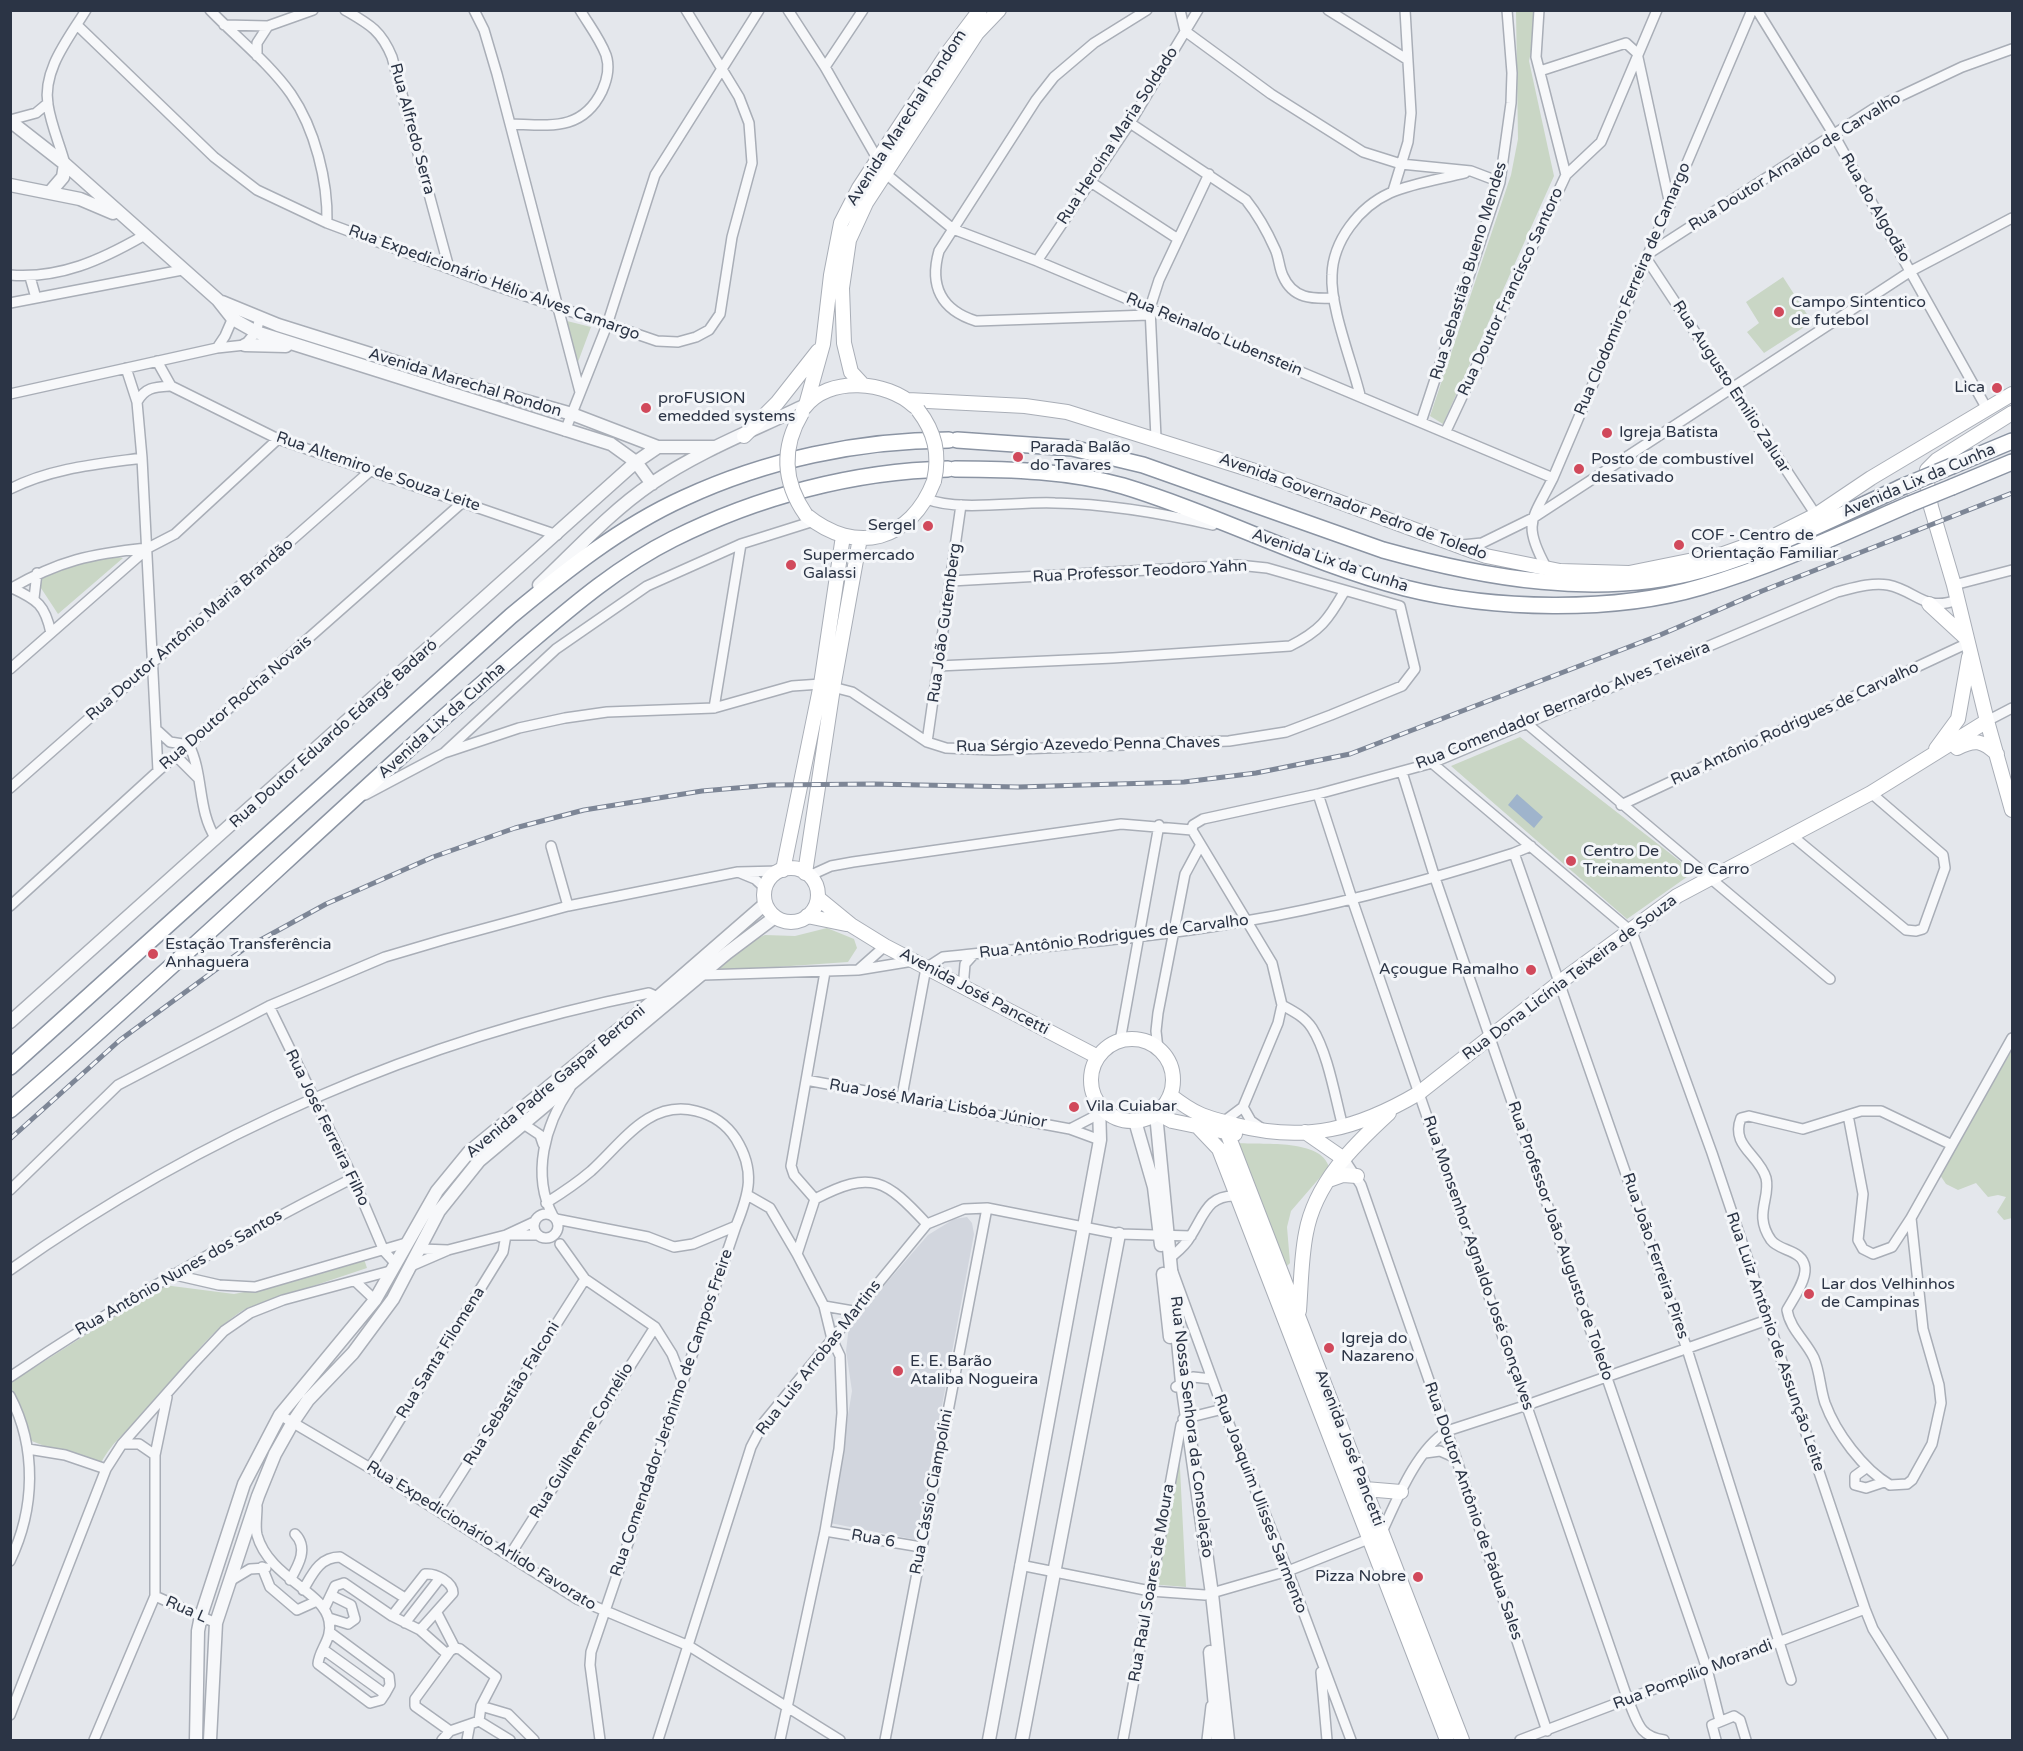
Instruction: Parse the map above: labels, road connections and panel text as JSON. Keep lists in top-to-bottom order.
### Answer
{
  "streets": {
    "highway": ["Avenida Lix da Cunha"],
    "main road": [
      "Avenida Marechal Rondom",
      "Avenida Governador Pedro de Toledo",
      "Rua Dona Licínia Teixeira de Souza",
      "Avenida José Pancetti"
    ],
    "street": [
      "Rua Alfredo Serra",
      "Rua Heroína Maria Soldado",
      "Rua Doutor Arnaldo de Carvalho",
      "Rua do Algodão",
      "Rua Sebastião Bueno Mendes",
      "Rua Expedicionário Hélio Alves Camargo",
      "Rua Clodomiro Ferreira de Camargo",
      "Rua Doutor Francisco Santoro",
      "Rua Reinaldo Lubenstein",
      "Avenida Marechal Rondon",
      "Rua Augusto Emilio Zaluar",
      "Rua Altemiro de Souza Leite",
      "Rua Professor Teodoro Yahn",
      "Rua João Gutemberg",
      "Rua Doutor Antônio Maria Brandão",
      "Rua Doutor Rocha Novais",
      "Rua Comendador Bernardo Alves Teixeira",
      "Rua Antônio Rodrigues de Carvalho",
      "Rua Doutor Eduardo Edargé Badaró",
      "Rua Sérgio Azevedo Penna Chaves",
      "Avenida Padre Gaspar Bertoni",
      "Rua José Maria Lisbóa Júnior",
      "Rua José Ferreira Filho",
      "Rua Professor João Augusto de Toledo",
      "Rua João Ferreira Pires",
      "Rua Monsenhor Agnaldo José Gonçalves",
      "Rua Antônio Nunes dos Santos",
      "Rua Luiz Antônio de Assunção Leite",
      "Rua Santa Filomena",
      "Rua Luis Arrobas Martins",
      "Rua Sebastião Falconi",
      "Rua Comendador Jerônimo de Campos Freire",
      "Rua Nossa Senhora da Consolação",
      "Rua Guilherme Cornélio",
      "Rua Cássio Ciampolini",
      "Rua Joaquim Ulisses Sarmento",
      "Rua Doutor Antônio de Pádua Sales",
      "Rua Expedicionário Arlido Favorato",
      "Rua 6",
      "Rua Raul Soares de Moura",
      "Rua L",
      "Rua Pompílio Morandi"
    ]
  },
  "crossings": [
    ["Avenida Marechal Rondom", "Avenida Governador Pedro de Toledo"],
    ["Rua Alfredo Serra", "Rua Expedicionário Hélio Alves Camargo"],
    ["Rua Heroína Maria Soldado", "Rua Reinaldo Lubenstein"],
    ["Rua Doutor Arnaldo de Carvalho", "Rua do Algodão"],
    ["Rua Doutor Arnaldo de Carvalho", "Rua Clodomiro Ferreira de Camargo"],
    ["Rua Doutor Arnaldo de Carvalho", "Rua Augusto Emilio Zaluar"],
    ["Rua do Algodão", "Avenida Governador Pedro de Toledo"],
    ["Rua Sebastião Bueno Mendes", "Rua Reinaldo Lubenstein"],
    ["Rua Clodomiro Ferreira de Camargo", "Rua Reinaldo Lubenstein"],
    ["Rua Clodomiro Ferreira de Camargo", "Rua Augusto Emilio Zaluar"],
    ["Rua Clodomiro Ferreira de Camargo", "Avenida Governador Pedro de Toledo"],
    ["Rua Doutor Francisco Santoro", "Rua Reinaldo Lubenstein"],
    ["Avenida Marechal Rondon", "Rua Doutor Eduardo Edargé Badaró"],
    ["Rua Augusto Emilio Zaluar", "Avenida Governador Pedro de Toledo"],
    ["Rua Altemiro de Souza Leite", "Rua Doutor Antônio Maria Brandão"],
    ["Rua Altemiro de Souza Leite", "Rua Doutor Rocha Novais"],
    ["Rua Altemiro de Souza Leite", "Rua Doutor Eduardo Edargé Badaró"],
    ["Rua Professor Teodoro Yahn", "Rua João Gutemberg"],
    ["Rua Professor Teodoro Yahn", "Rua Sérgio Azevedo Penna Chaves"],
    ["Rua João Gutemberg", "Rua Sérgio Azevedo Penna Chaves"],
    ["Rua Comendador Bernardo Alves Teixeira", "Rua Professor João Augusto de Toledo"],
    ["Rua Comendador Bernardo Alves Teixeira", "Rua Monsenhor Agnaldo José Gonçalves"],
    ["Rua Antônio Rodrigues de Carvalho", "Avenida José Pancetti"],
    ["Rua Antônio Rodrigues de Carvalho", "Avenida Padre Gaspar Bertoni"],
    ["Rua Antônio Rodrigues de Carvalho", "Rua Professor João Augusto de Toledo"],
    ["Rua Antônio Rodrigues de Carvalho", "Rua João Ferreira Pires"],
    ["Rua Antônio Rodrigues de Carvalho", "Rua Monsenhor Agnaldo José Gonçalves"],
    ["Rua Dona Licínia Teixeira de Souza", "Avenida José Pancetti"],
    ["Rua Dona Licínia Teixeira de Souza", "Rua Professor João Augusto de Toledo"],
    ["Rua Dona Licínia Teixeira de Souza", "Rua João Ferreira Pires"],
    ["Rua Dona Licínia Teixeira de Souza", "Rua Monsenhor Agnaldo José Gonçalves"],
    ["Rua Dona Licínia Teixeira de Souza", "Rua Luiz Antônio de Assunção Leite"],
    ["Avenida José Pancetti", "Avenida Padre Gaspar Bertoni"],
    ["Avenida José Pancetti", "Rua José Maria Lisbóa Júnior"],
    ["Avenida José Pancetti", "Rua Nossa Senhora da Consolação"],
    ["Avenida Padre Gaspar Bertoni", "Rua José Ferreira Filho"],
    ["Avenida Padre Gaspar Bertoni", "Rua Expedicionário Arlido Favorato"],
    ["Avenida Padre Gaspar Bertoni", "Rua L"],
    ["Rua José Maria Lisbóa Júnior", "Rua Nossa Senhora da Consolação"],
    ["Rua José Ferreira Filho", "Rua Antônio Nunes dos Santos"],
    ["Rua Professor João Augusto de Toledo", "Rua Pompílio Morandi"],
    ["Rua João Ferreira Pires", "Rua Pompílio Morandi"],
    ["Rua Monsenhor Agnaldo José Gonçalves", "Rua Pompílio Morandi"],
    ["Rua Luiz Antônio de Assunção Leite", "Rua Pompílio Morandi"],
    ["Rua Santa Filomena", "Rua Expedicionário Arlido Favorato"],
    ["Rua Luis Arrobas Martins", "Rua Nossa Senhora da Consolação"],
    ["Rua Luis Arrobas Martins", "Rua Cássio Ciampolini"],
    ["Rua Luis Arrobas Martins", "Rua Expedicionário Arlido Favorato"],
    ["Rua Sebastião Falconi", "Rua Expedicionário Arlido Favorato"],
    ["Rua Comendador Jerônimo de Campos Freire", "Rua Expedicionário Arlido Favorato"],
    ["Rua Nossa Senhora da Consolação", "Rua Joaquim Ulisses Sarmento"],
    ["Rua Nossa Senhora da Consolação", "Rua Raul Soares de Moura"],
    ["Rua Guilherme Cornélio", "Rua Expedicionário Arlido Favorato"],
    ["Rua Cássio Ciampolini", "Rua 6"],
    ["Rua Doutor Antônio de Pádua Sales", "Rua Pompílio Morandi"]
  ],
  "places": [
    "Campo Sintentico de futebol",
    "Lica",
    "proFUSION emedded systems",
    "Igreja Batista",
    "Parada Balão do Tavares",
    "Posto de combustível desativado",
    "Sergel",
    "COF - Centro de Orientação Familiar",
    "Supermercado Galassi",
    "Centro De Treinamento De Carro",
    "Estação Transferência Anhaguera",
    "Açougue Ramalho",
    "Vila Cuiabar",
    "Lar dos Velhinhos de Campinas",
    "Igreja do Nazareno",
    "E. E. Barão Ataliba Nogueira",
    "Pizza Nobre"
  ]
}
